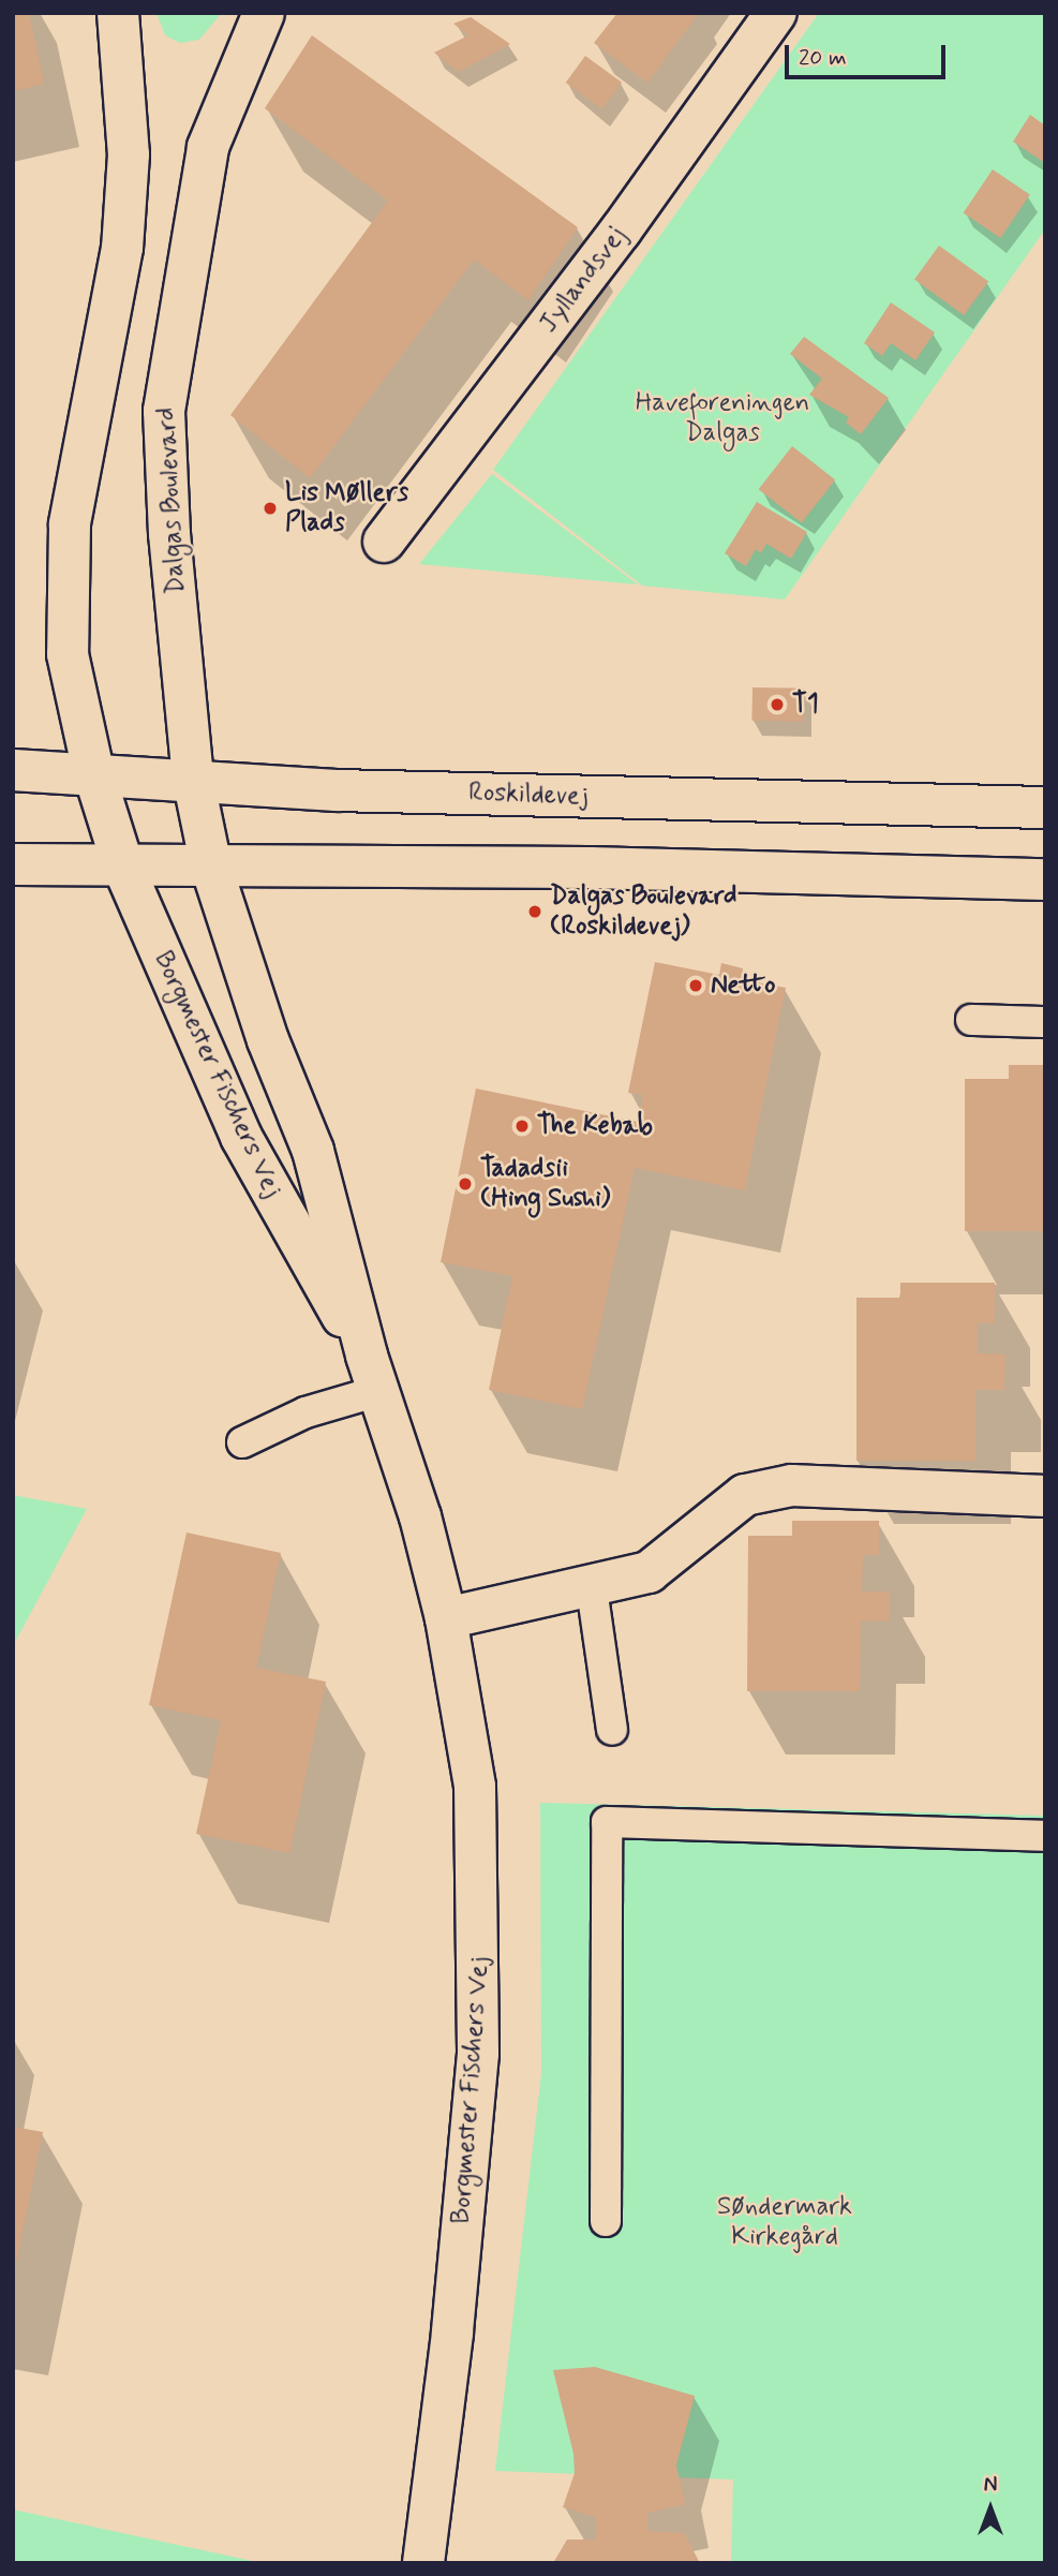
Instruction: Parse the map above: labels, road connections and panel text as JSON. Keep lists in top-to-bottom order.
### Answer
{
  "streets": {
    "street": [
      "Jyllandsvej",
      "Dalgas Boulevard",
      "Roskildevej",
      "Borgmester Fischers Vej"
    ]
  },
  "crossings": [
    ["Dalgas Boulevard", "Roskildevej"],
    ["Dalgas Boulevard", "Borgmester Fischers Vej"]
  ],
  "parks": ["Haveforeningen Dalgas", "Søndermark Kirkegård"],
  "places": [
    "Lis Møllers Plads",
    "T1",
    "Dalgas Boulevard (Roskildevej)",
    "Netto",
    "The Kebab",
    "Tadadsii (Hing Sushi)"
  ],
  "scale_bar": "20 m",
  "north": "top"
}
